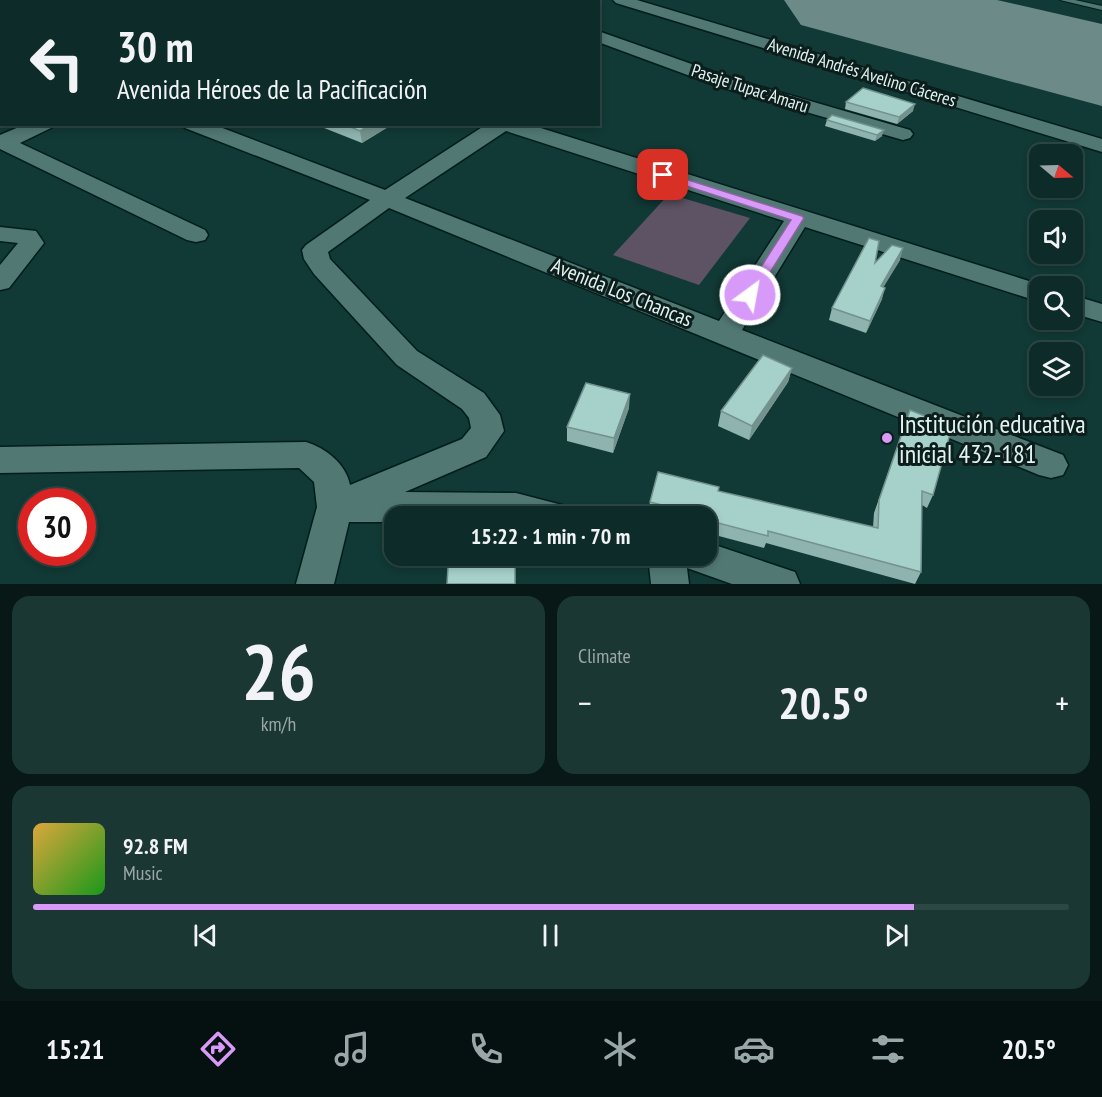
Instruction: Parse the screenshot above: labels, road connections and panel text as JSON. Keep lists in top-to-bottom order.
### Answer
{
  "streets": {
    "street": ["Avenida Andrés Avelino Cáceres", "Pasaje Tupac Amaru", "Avenida Los Chancas"]
  },
  "places": ["Institución educativa inicial 432-181"],
  "north": "right",
  "page": {
    "turn": ["30 m", "Avenida Héroes de la Pacificación"],
    "limit": "30",
    "trip": "15:22 · 1 min · 70 m",
    "tile": [
      ["26", "km/h"],
      "Climate"
    ],
    "heat": ["−", "20.5°", "+"],
    "song": ["92.8 FM", "Music"],
    "tabs": ["15:21", "20.5°"]
  }
}
